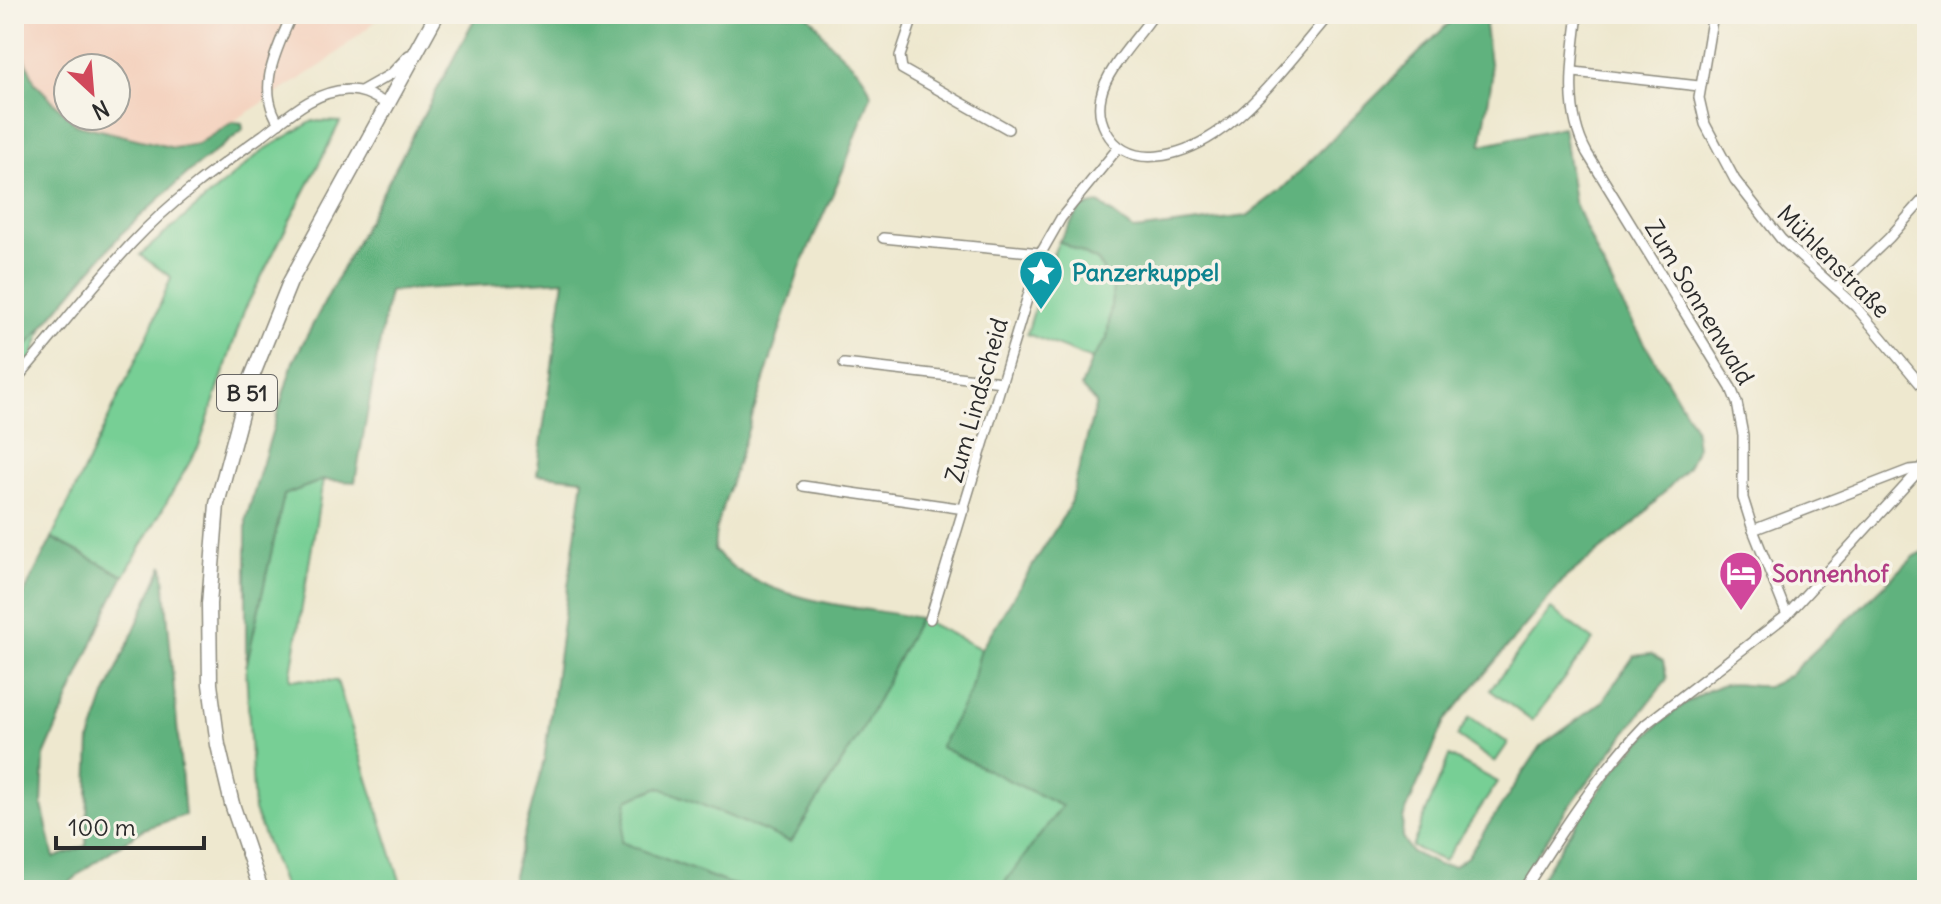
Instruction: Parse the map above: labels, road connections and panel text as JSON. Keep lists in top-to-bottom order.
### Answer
{
  "streets": {
    "main road": ["B 51"],
    "street": ["Mühlenstraße", "Zum Sonnenwald", "Zum Lindscheid"]
  },
  "places": {
    "place": ["Panzerkuppel"],
    "hotel": ["Sonnenhof"]
  },
  "scale_bar": "100 m",
  "north": "bottom right"
}
